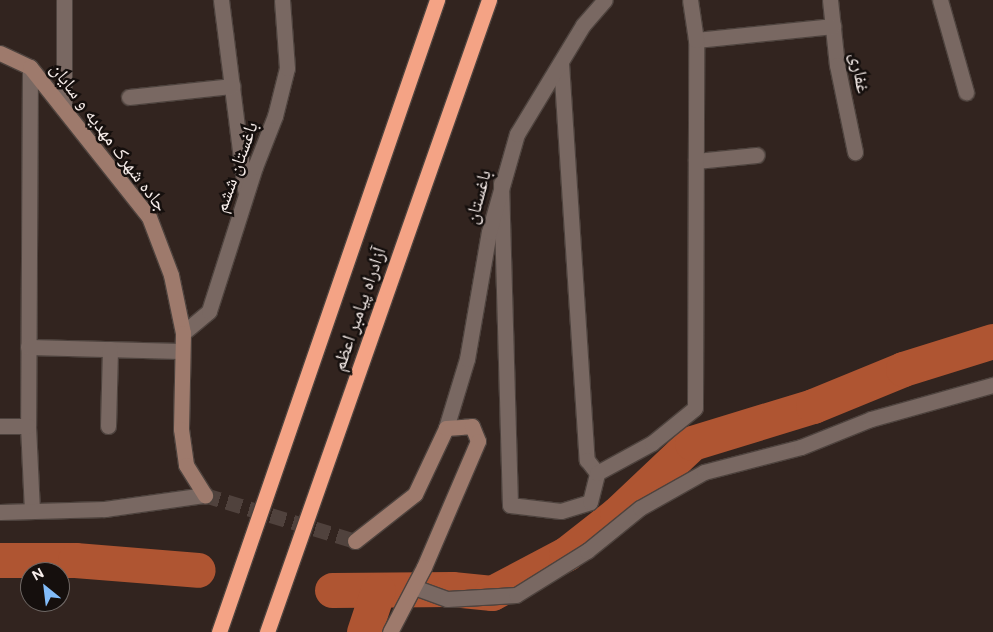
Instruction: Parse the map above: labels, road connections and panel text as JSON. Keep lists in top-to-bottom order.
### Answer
{
  "streets": {
    "highway": ["آزادراه پیامبر اعظم"],
    "street": [
      "غفاری",
      "جاده شهرک مهدیه و سایان",
      "باغستان ششم",
      "باغستان"
    ]
  },
  "crossings": [
    ["جاده شهرک مهدیه و سایان", "باغستان ششم"]
  ],
  "north": "top left"
}
